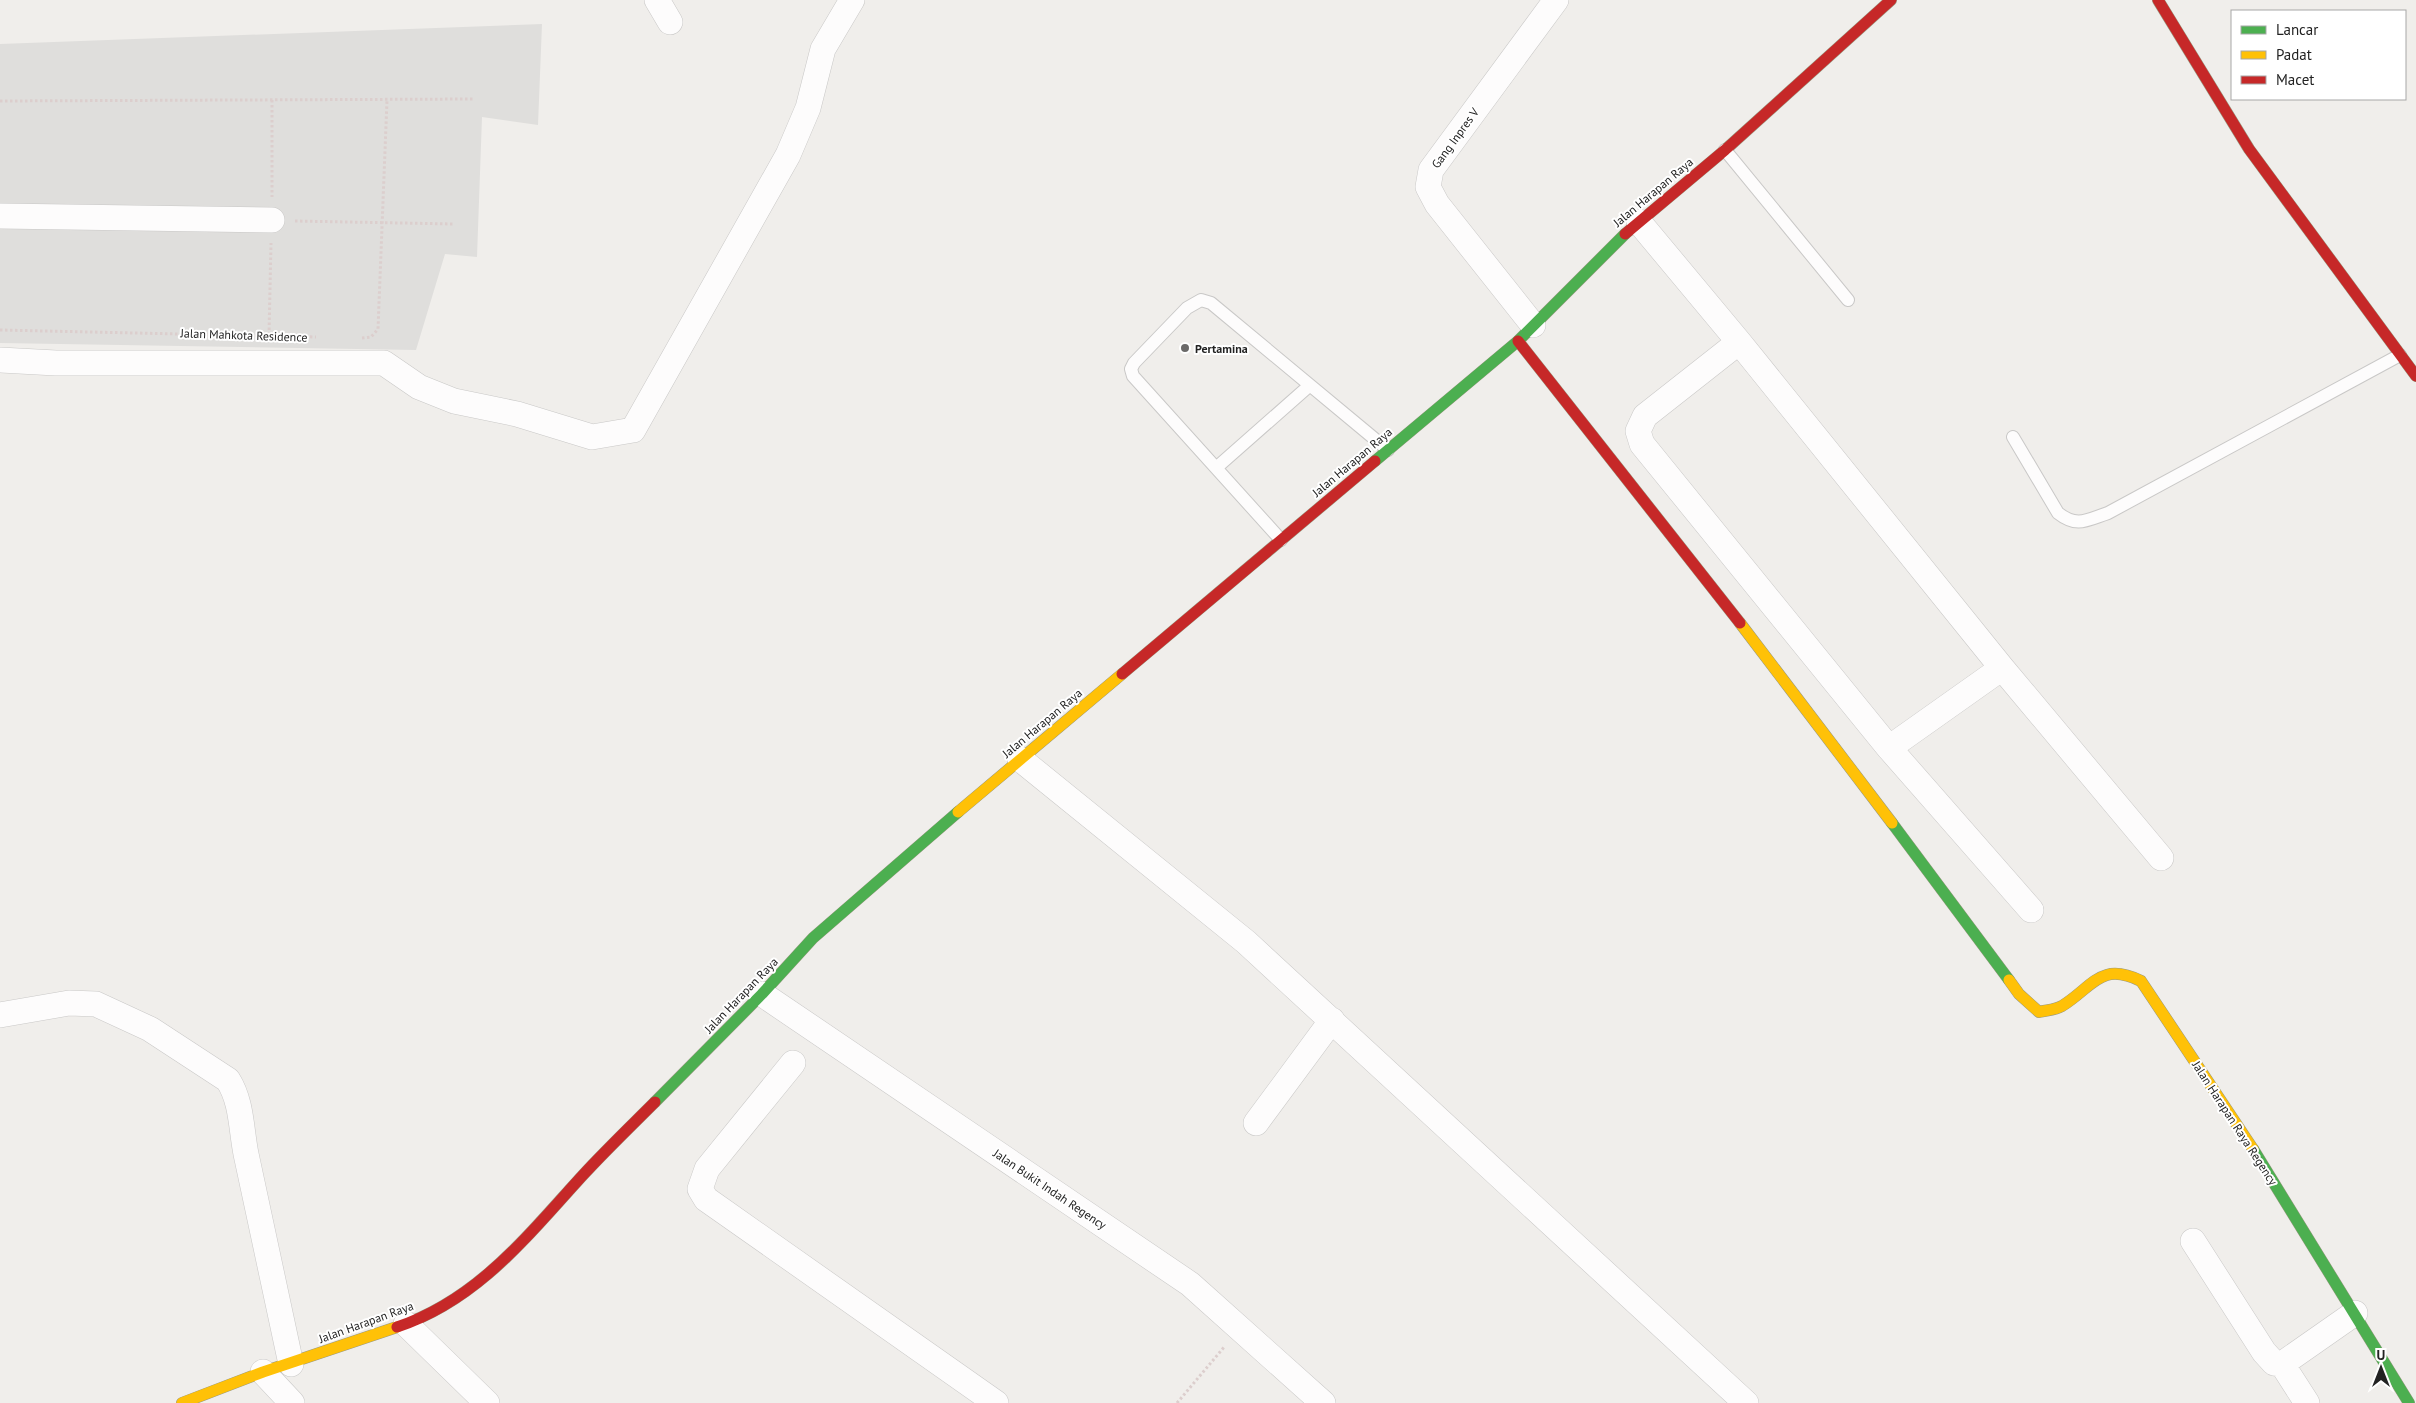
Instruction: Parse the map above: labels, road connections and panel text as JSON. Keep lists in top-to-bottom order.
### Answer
{
  "streets": {
    "main road": ["Jalan Harapan Raya", "Jalan Harapan Raya Regency"],
    "street": ["Gang Inpres V", "Jalan Bukit Indah Regency"],
    "path": ["Jalan Mahkota Residence"]
  },
  "crossings": [
    ["Gang Inpres V", "Jalan Harapan Raya"],
    ["Gang Inpres V", "Jalan Harapan Raya Regency"],
    ["Jalan Harapan Raya", "Jalan Harapan Raya Regency"],
    ["Jalan Harapan Raya", "Jalan Bukit Indah Regency"]
  ],
  "places": ["Pertamina"],
  "legend": ["Lancar", "Padat", "Macet"],
  "north": "top"
}
